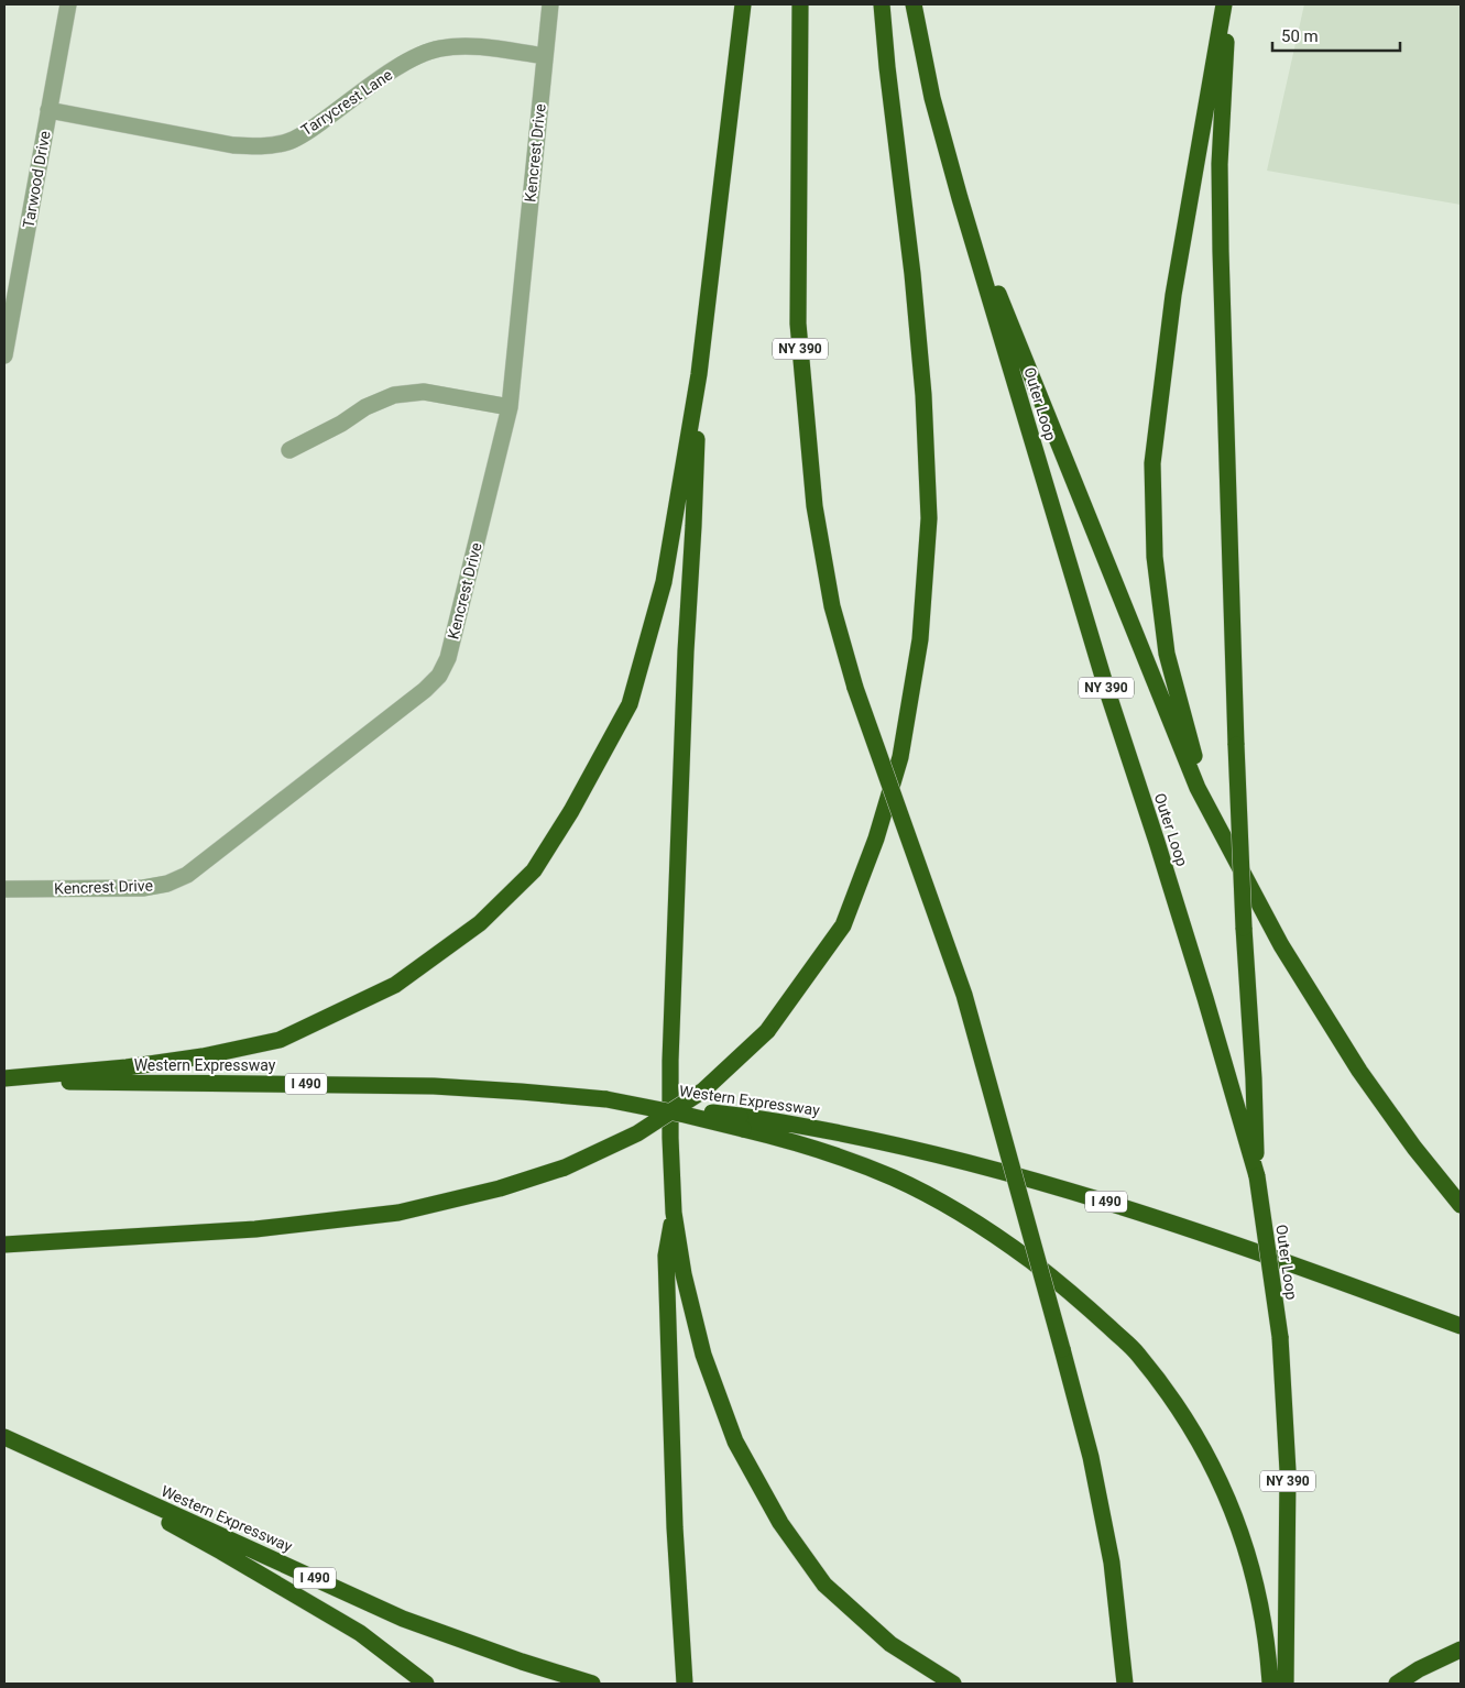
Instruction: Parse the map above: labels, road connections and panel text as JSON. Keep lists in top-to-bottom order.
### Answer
{
  "streets": {
    "highway": [
      "NY 390",
      "Outer Loop",
      "Western Expressway",
      "I 490"
    ],
    "street": ["Tarrycrest Lane", "Kencrest Drive", "Tarwood Drive"]
  },
  "crossings": [
    ["Tarrycrest Lane", "Kencrest Drive"],
    ["Tarrycrest Lane", "Tarwood Drive"]
  ],
  "scale_bar": "50 m"
}
